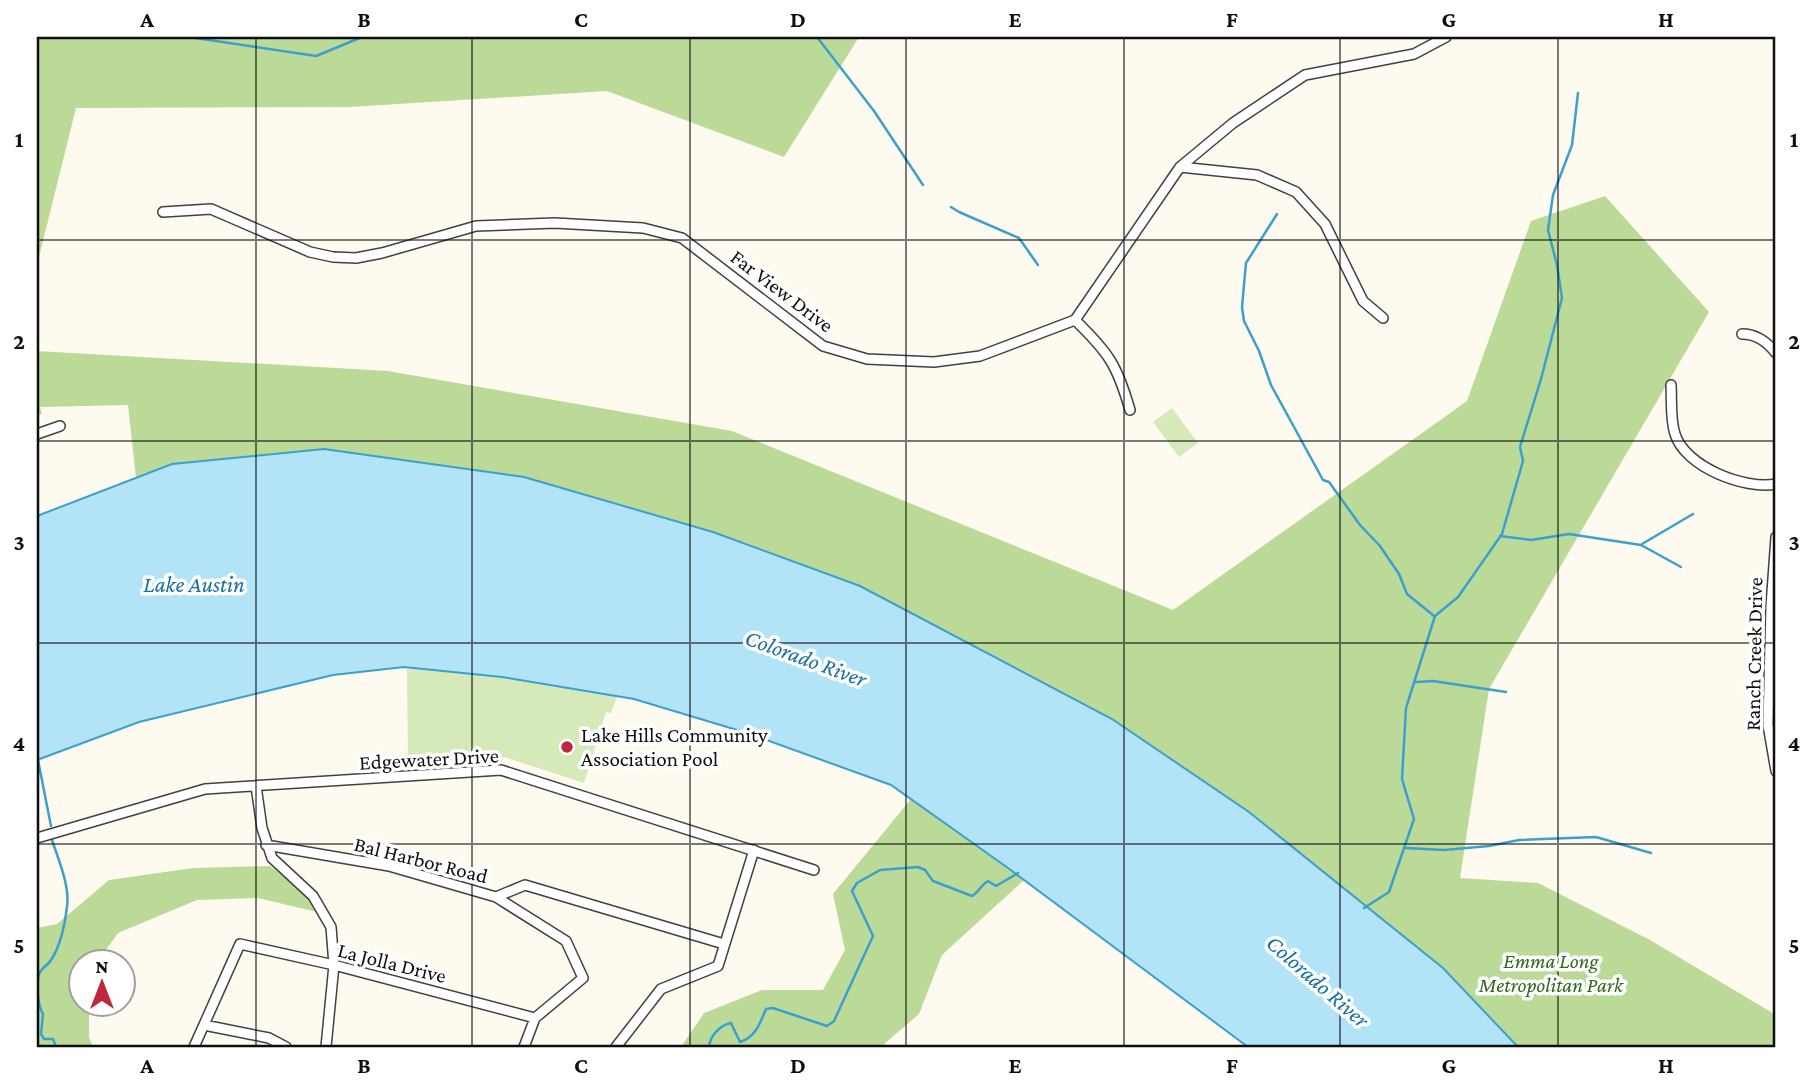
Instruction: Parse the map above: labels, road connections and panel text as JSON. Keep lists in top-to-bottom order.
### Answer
{
  "streets": {
    "street": [
      "Far View Drive",
      "Ranch Creek Drive",
      "Edgewater Drive",
      "Bal Harbor Road",
      "La Jolla Drive"
    ]
  },
  "water": ["Lake Austin", "Colorado River"],
  "parks": ["Emma Long Metropolitan Park"],
  "places": ["Lake Hills Community Association Pool"],
  "north": "top",
  "grid": {
    "columns": [
      "A",
      "B",
      "C",
      "D",
      "E",
      "F",
      "G",
      "H"
    ],
    "rows": [
      "1",
      "2",
      "3",
      "4",
      "5"
    ]
  }
}
